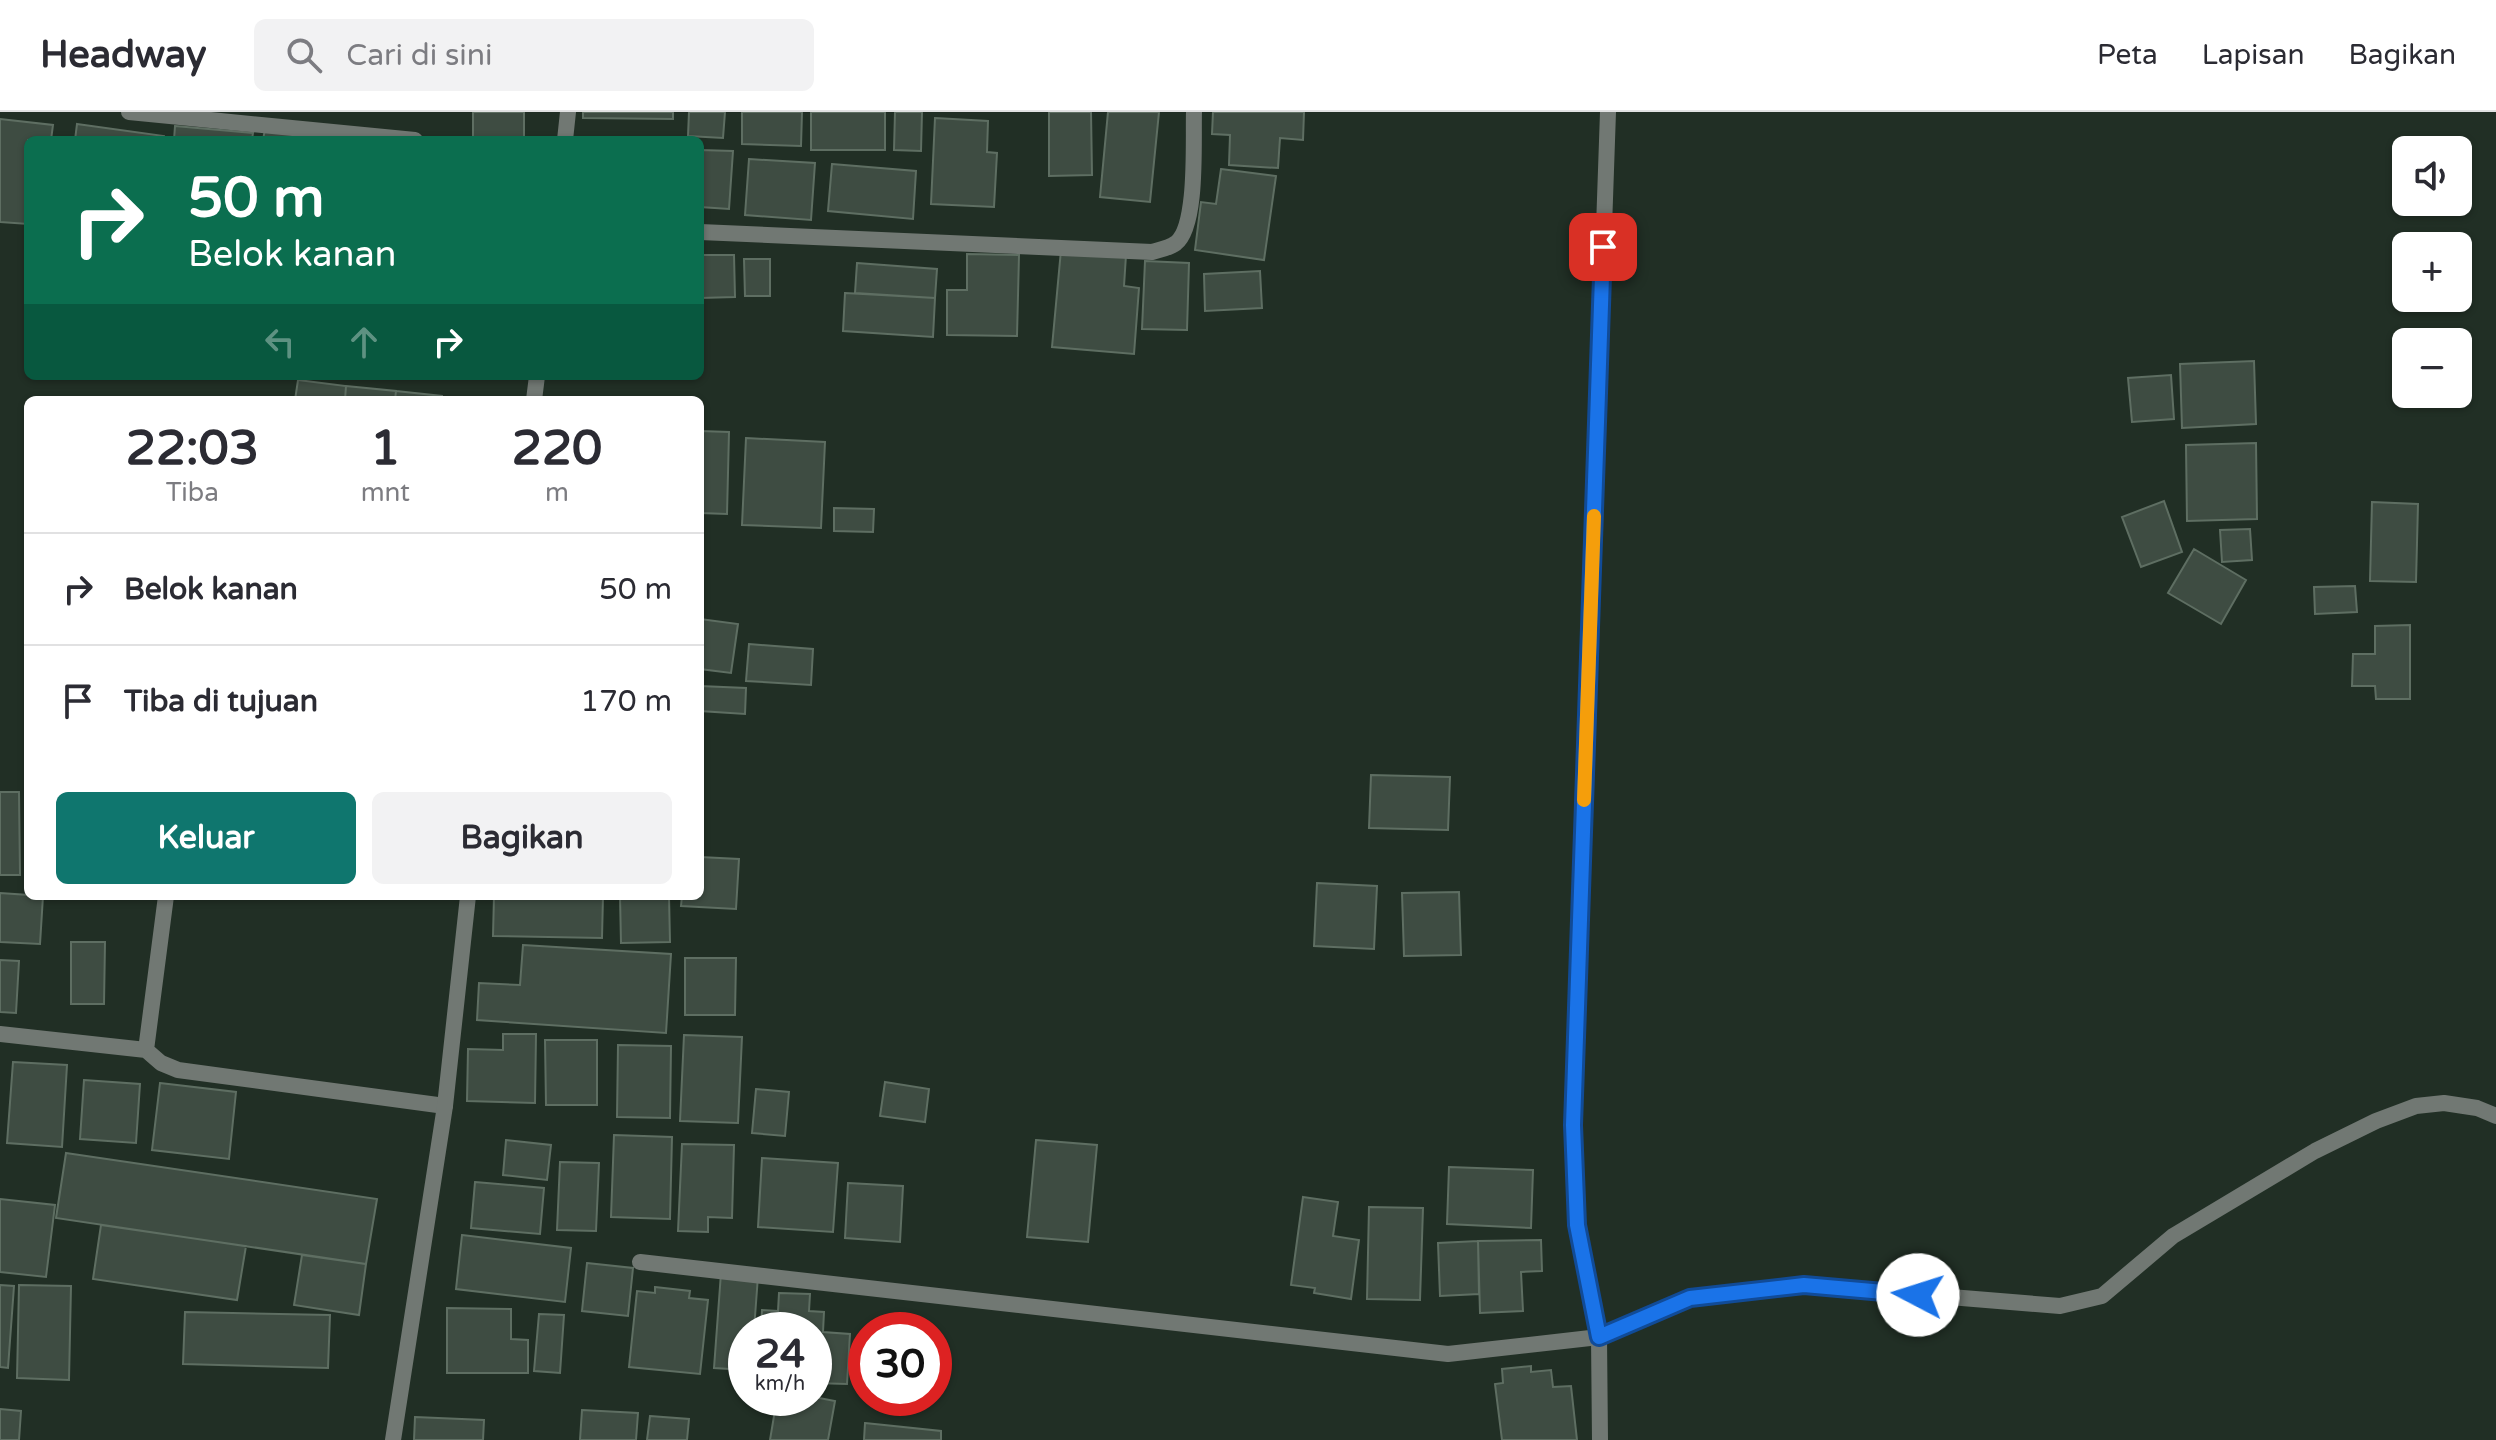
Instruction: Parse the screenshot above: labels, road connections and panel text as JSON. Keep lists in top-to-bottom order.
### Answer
{
  "page": {
    "header": "Headway",
    "search": "Cari di sini",
    "nav": ["Peta", "Lapisan", "Bagikan"],
    "map_buttons": ["+", "−"],
    "turn": ["50 m", "Belok kanan"],
    "eta": [
      "22:03",
      "Tiba",
      "1",
      "mnt",
      "220",
      "m"
    ],
    "list": [
      {
        "name": "Belok kanan",
        "value": "50 m"
      },
      {
        "name": "Tiba di tujuan",
        "value": "170 m"
      }
    ],
    "buttons": ["Keluar", "Bagikan"],
    "speed": "24 km/h",
    "limit": "30"
  }
}
